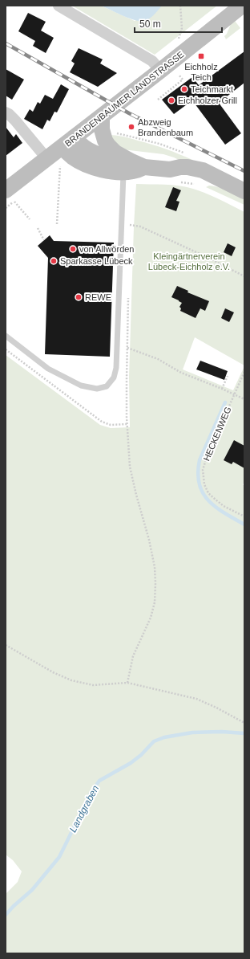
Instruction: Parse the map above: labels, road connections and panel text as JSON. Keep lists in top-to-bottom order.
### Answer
{
  "streets": {
    "main road": ["BRANDENBAUMER LANDSTRASSE"],
    "path": ["HECKENWEG"]
  },
  "water": ["Landgraben"],
  "parks": ["Kleingärtnerverein Lübeck-Eichholz e.V."],
  "places": {
    "transit": ["Eichholz Teich"],
    "other": [
      "Teichmarkt",
      "Eichholzer Grill",
      "Abzweig Brandenbaum",
      "von Allwörden",
      "Sparkasse Lübeck",
      "REWE"
    ]
  },
  "scale_bar": "50 m"
}
